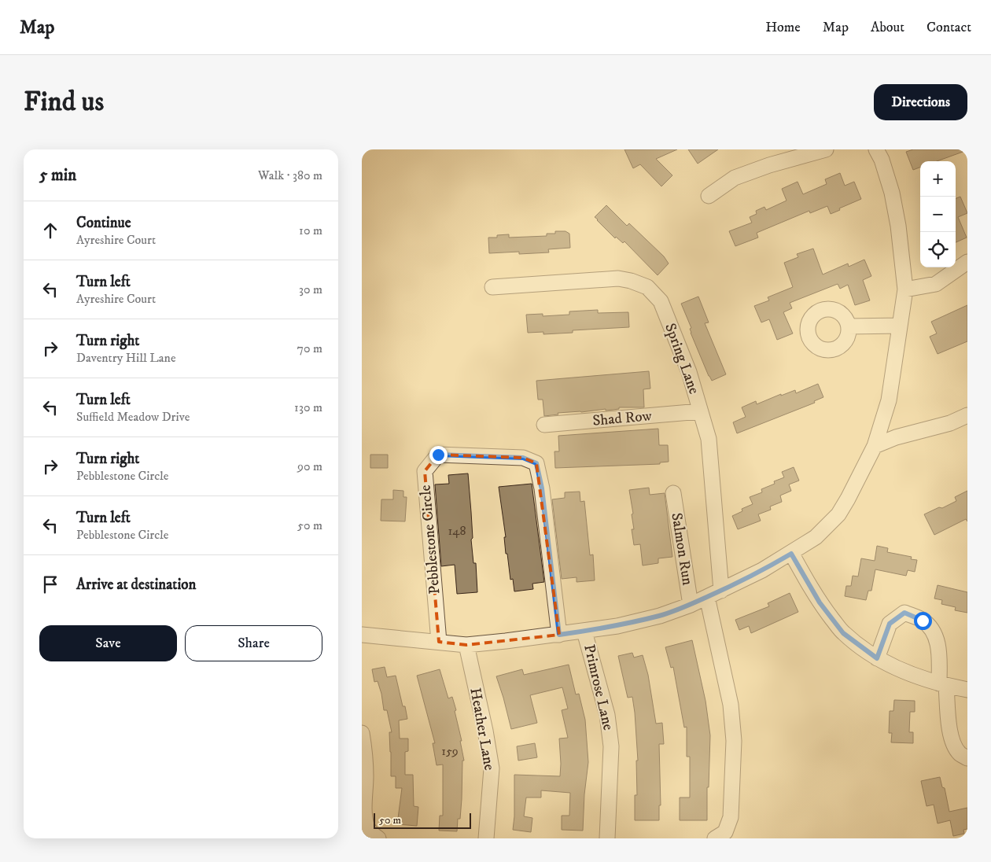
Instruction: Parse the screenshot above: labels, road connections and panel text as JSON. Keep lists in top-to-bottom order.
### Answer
{
  "streets": {
    "street": [
      "Spring Lane",
      "Shad Row",
      "Pebblestone Circle",
      "Salmon Run",
      "Primrose Lane",
      "Heather Lane"
    ]
  },
  "crossings": [
    ["Spring Lane", "Shad Row"]
  ],
  "house_numbers": ["148", "159"],
  "scale_bar": "50 m",
  "page": {
    "header": "Map",
    "nav": [
      "Home",
      "Map",
      "About",
      "Contact"
    ],
    "buttons": [
      "Directions",
      ["Save", "Share"]
    ],
    "title": "Find us",
    "heading": ["5 min", "Walk · 380 m"],
    "map_buttons": ["+", "−"],
    "list": [
      ["Continue", "Ayreshire Court", "10 m"],
      ["Turn left", "Ayreshire Court", "30 m"],
      ["Turn right", "Daventry Hill Lane", "70 m"],
      ["Turn left", "Suffield Meadow Drive", "130 m"],
      ["Turn right", "Pebblestone Circle", "90 m"],
      ["Turn left", "Pebblestone Circle", "50 m"],
      "Arrive at destination"
    ],
    "scale": "50 m"
  }
}
